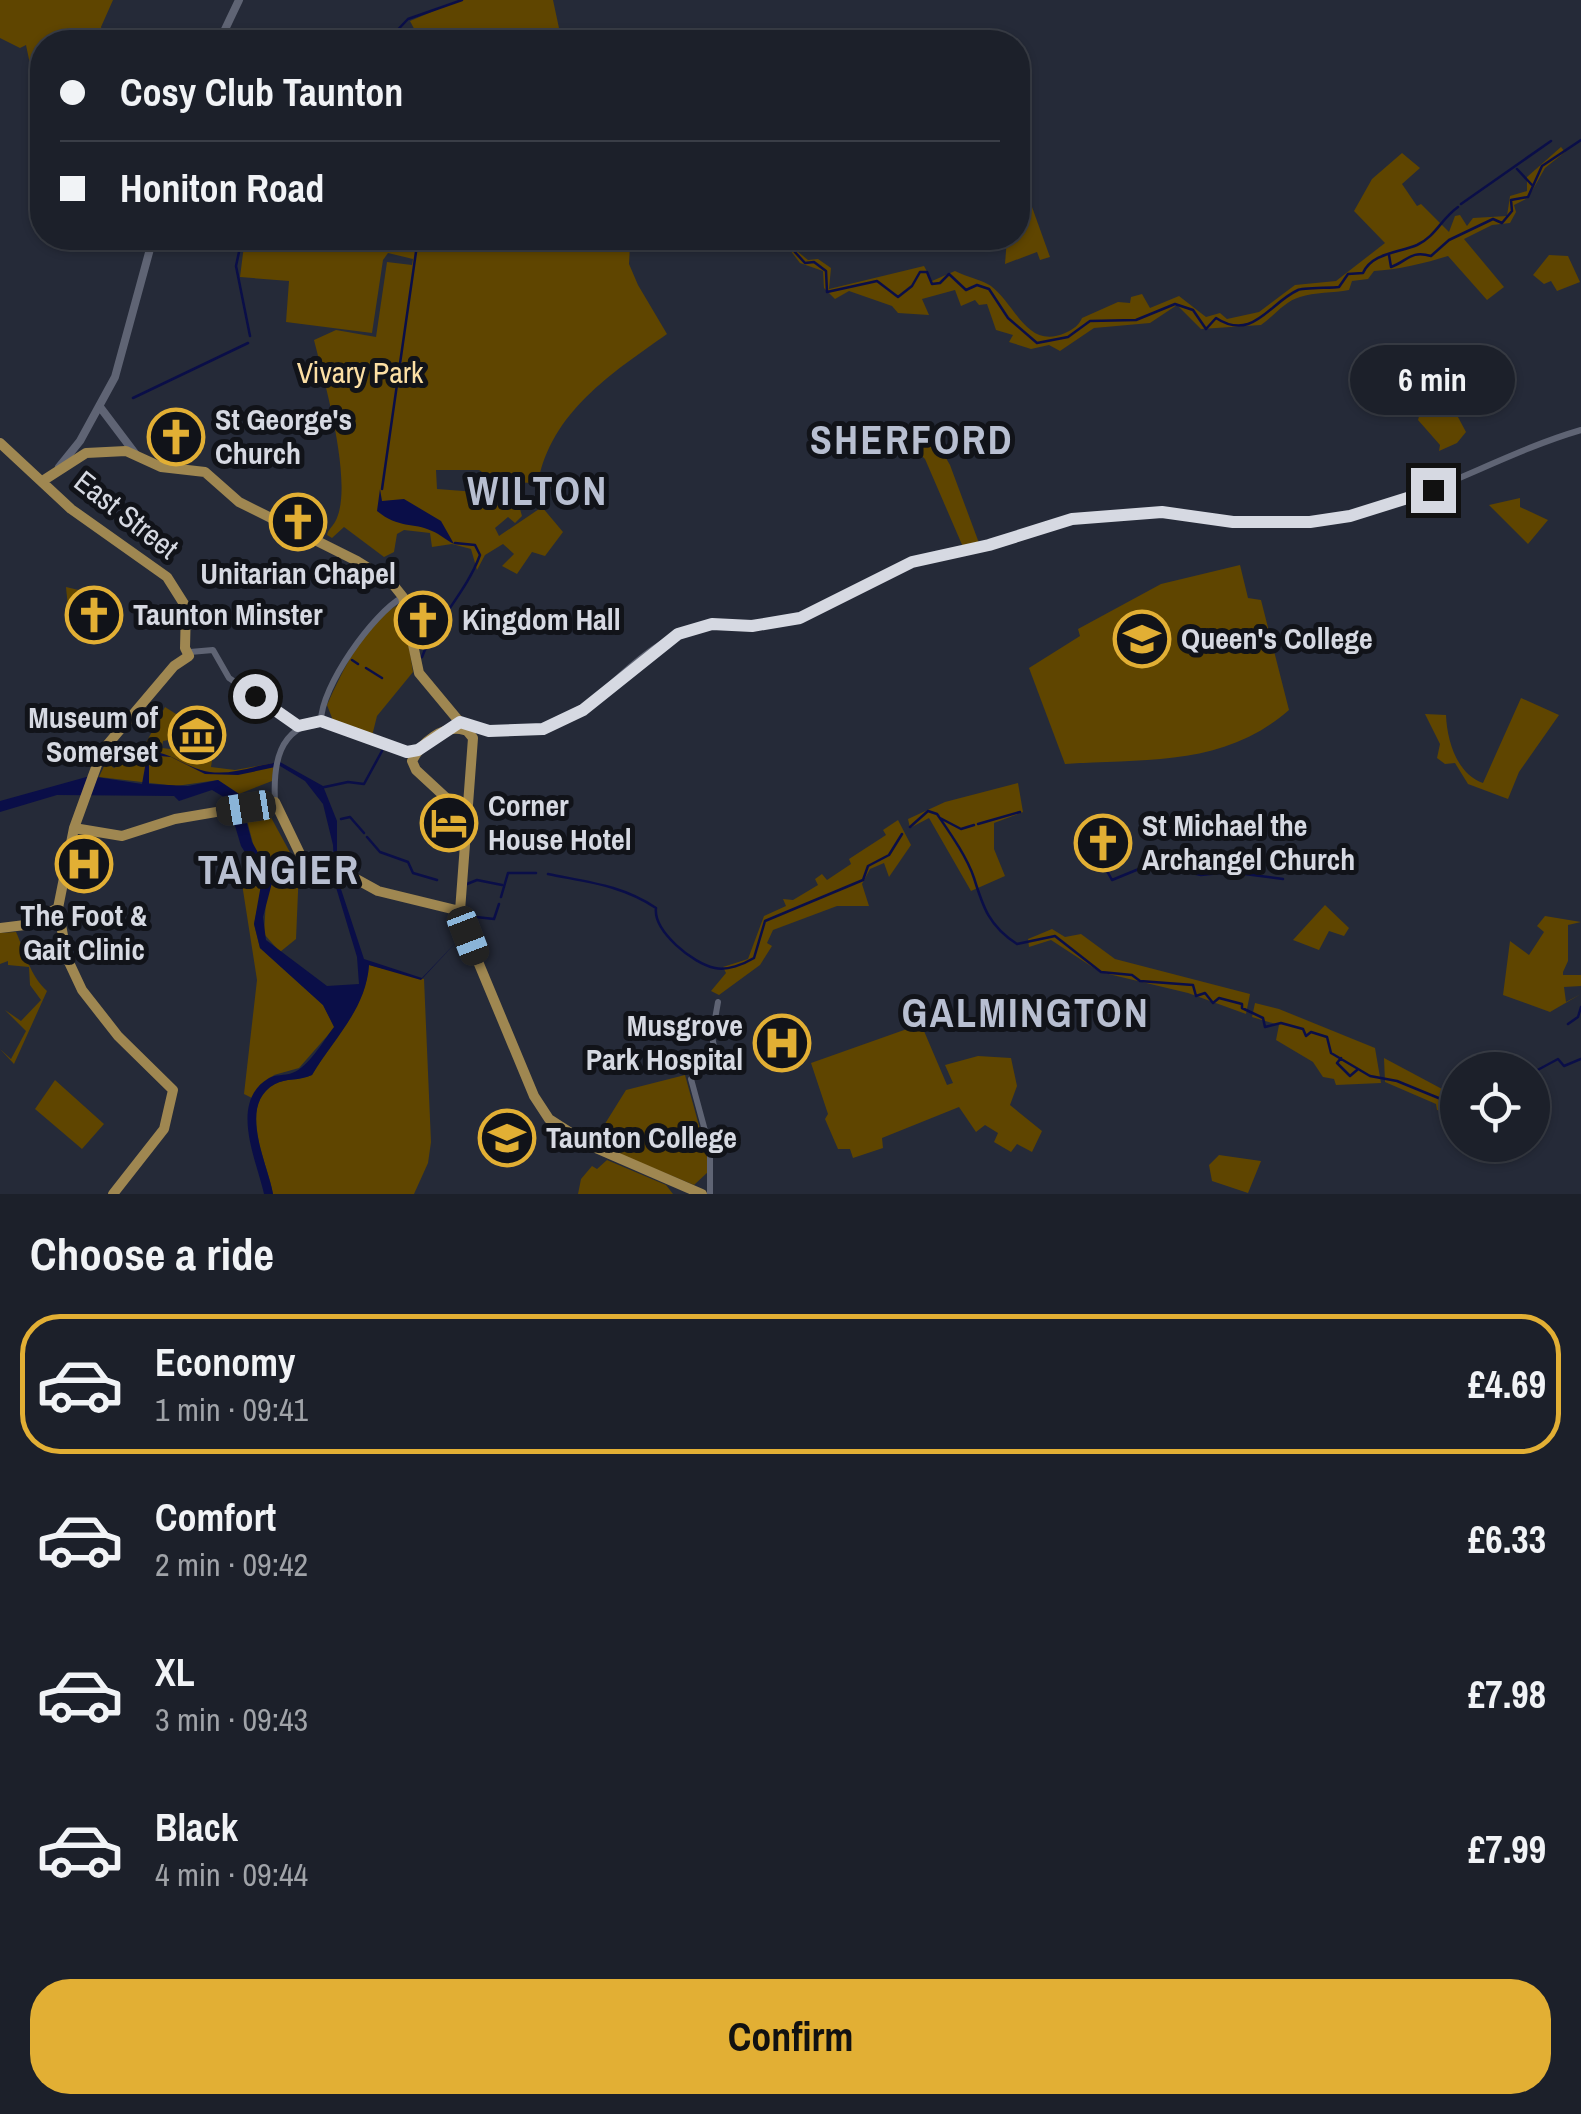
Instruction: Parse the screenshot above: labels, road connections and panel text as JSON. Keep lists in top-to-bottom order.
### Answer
{
  "streets": {
    "main road": ["East Street"]
  },
  "districts": [
    "SHERFORD",
    "WILTON",
    "TANGIER",
    "GALMINGTON"
  ],
  "parks": ["Vivary Park"],
  "places": {
    "church": [
      "St George's Church",
      "Unitarian Chapel",
      "Taunton Minster",
      "Kingdom Hall",
      "St Michael the Archangel Church"
    ],
    "school or university": ["Queen's College", "Taunton College"],
    "museum": ["Museum of Somerset"],
    "hotel": ["Corner House Hotel"],
    "hospital": ["The Foot & Gait Clinic", "Musgrove Park Hospital"]
  },
  "page": {
    "banner": ["Cosy Club Taunton", "Honiton Road"],
    "bubble": "6 min",
    "heading": "Choose a ride",
    "list": [
      {
        "name": "Economy",
        "note": "1 min · 09:41",
        "value": "£4.69"
      },
      {
        "name": "Comfort",
        "note": "2 min · 09:42",
        "value": "£6.33"
      },
      {
        "name": "XL",
        "note": "3 min · 09:43",
        "value": "£7.98"
      },
      {
        "name": "Black",
        "note": "4 min · 09:44",
        "value": "£7.99"
      }
    ],
    "buttons": "Confirm"
  }
}
